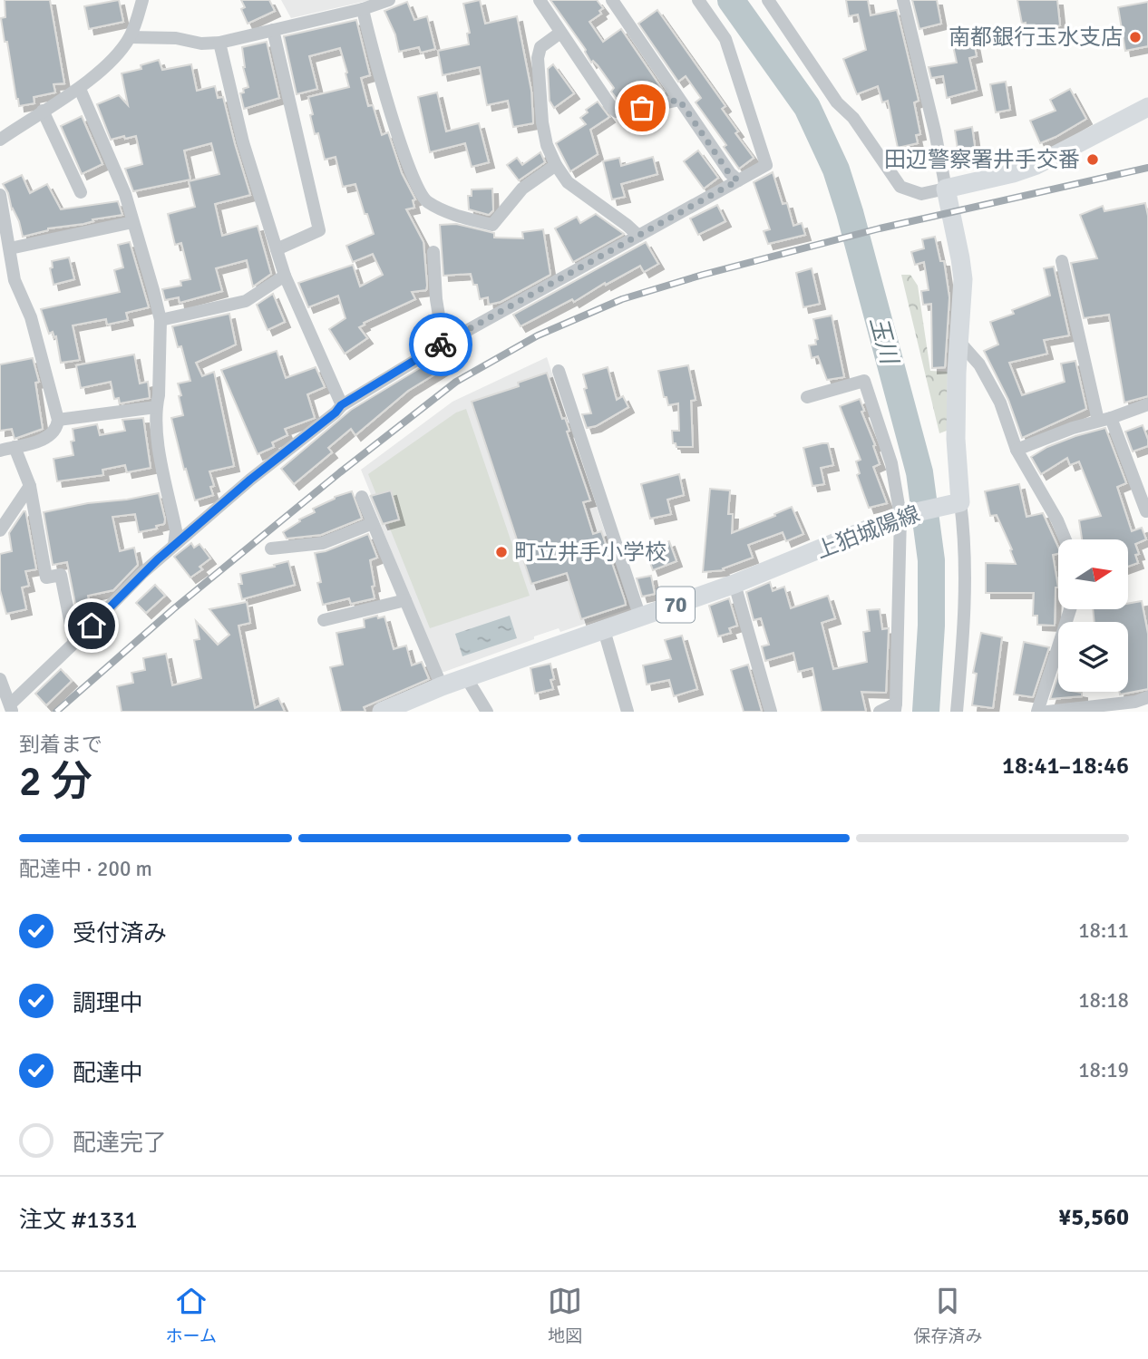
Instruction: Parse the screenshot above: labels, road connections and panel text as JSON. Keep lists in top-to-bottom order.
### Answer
{
  "streets": {
    "main road": ["上狛城陽線", "70"]
  },
  "water": ["玉川"],
  "places": ["南都銀行玉水支店", "田辺警察署井手交番", "町立井手小学校"],
  "north": "right",
  "page": {
    "heading": ["2 分", "到着まで", "18:41–18:46"],
    "panel": ["注文 #1331", "¥5,560"],
    "bar": "配達中 · 200 m",
    "list": [
      ["受付済み", "18:11"],
      ["調理中", "18:18"],
      ["配達中", "18:19"],
      "配達完了"
    ],
    "tabs": ["ホーム", "地図", "保存済み"]
  }
}
